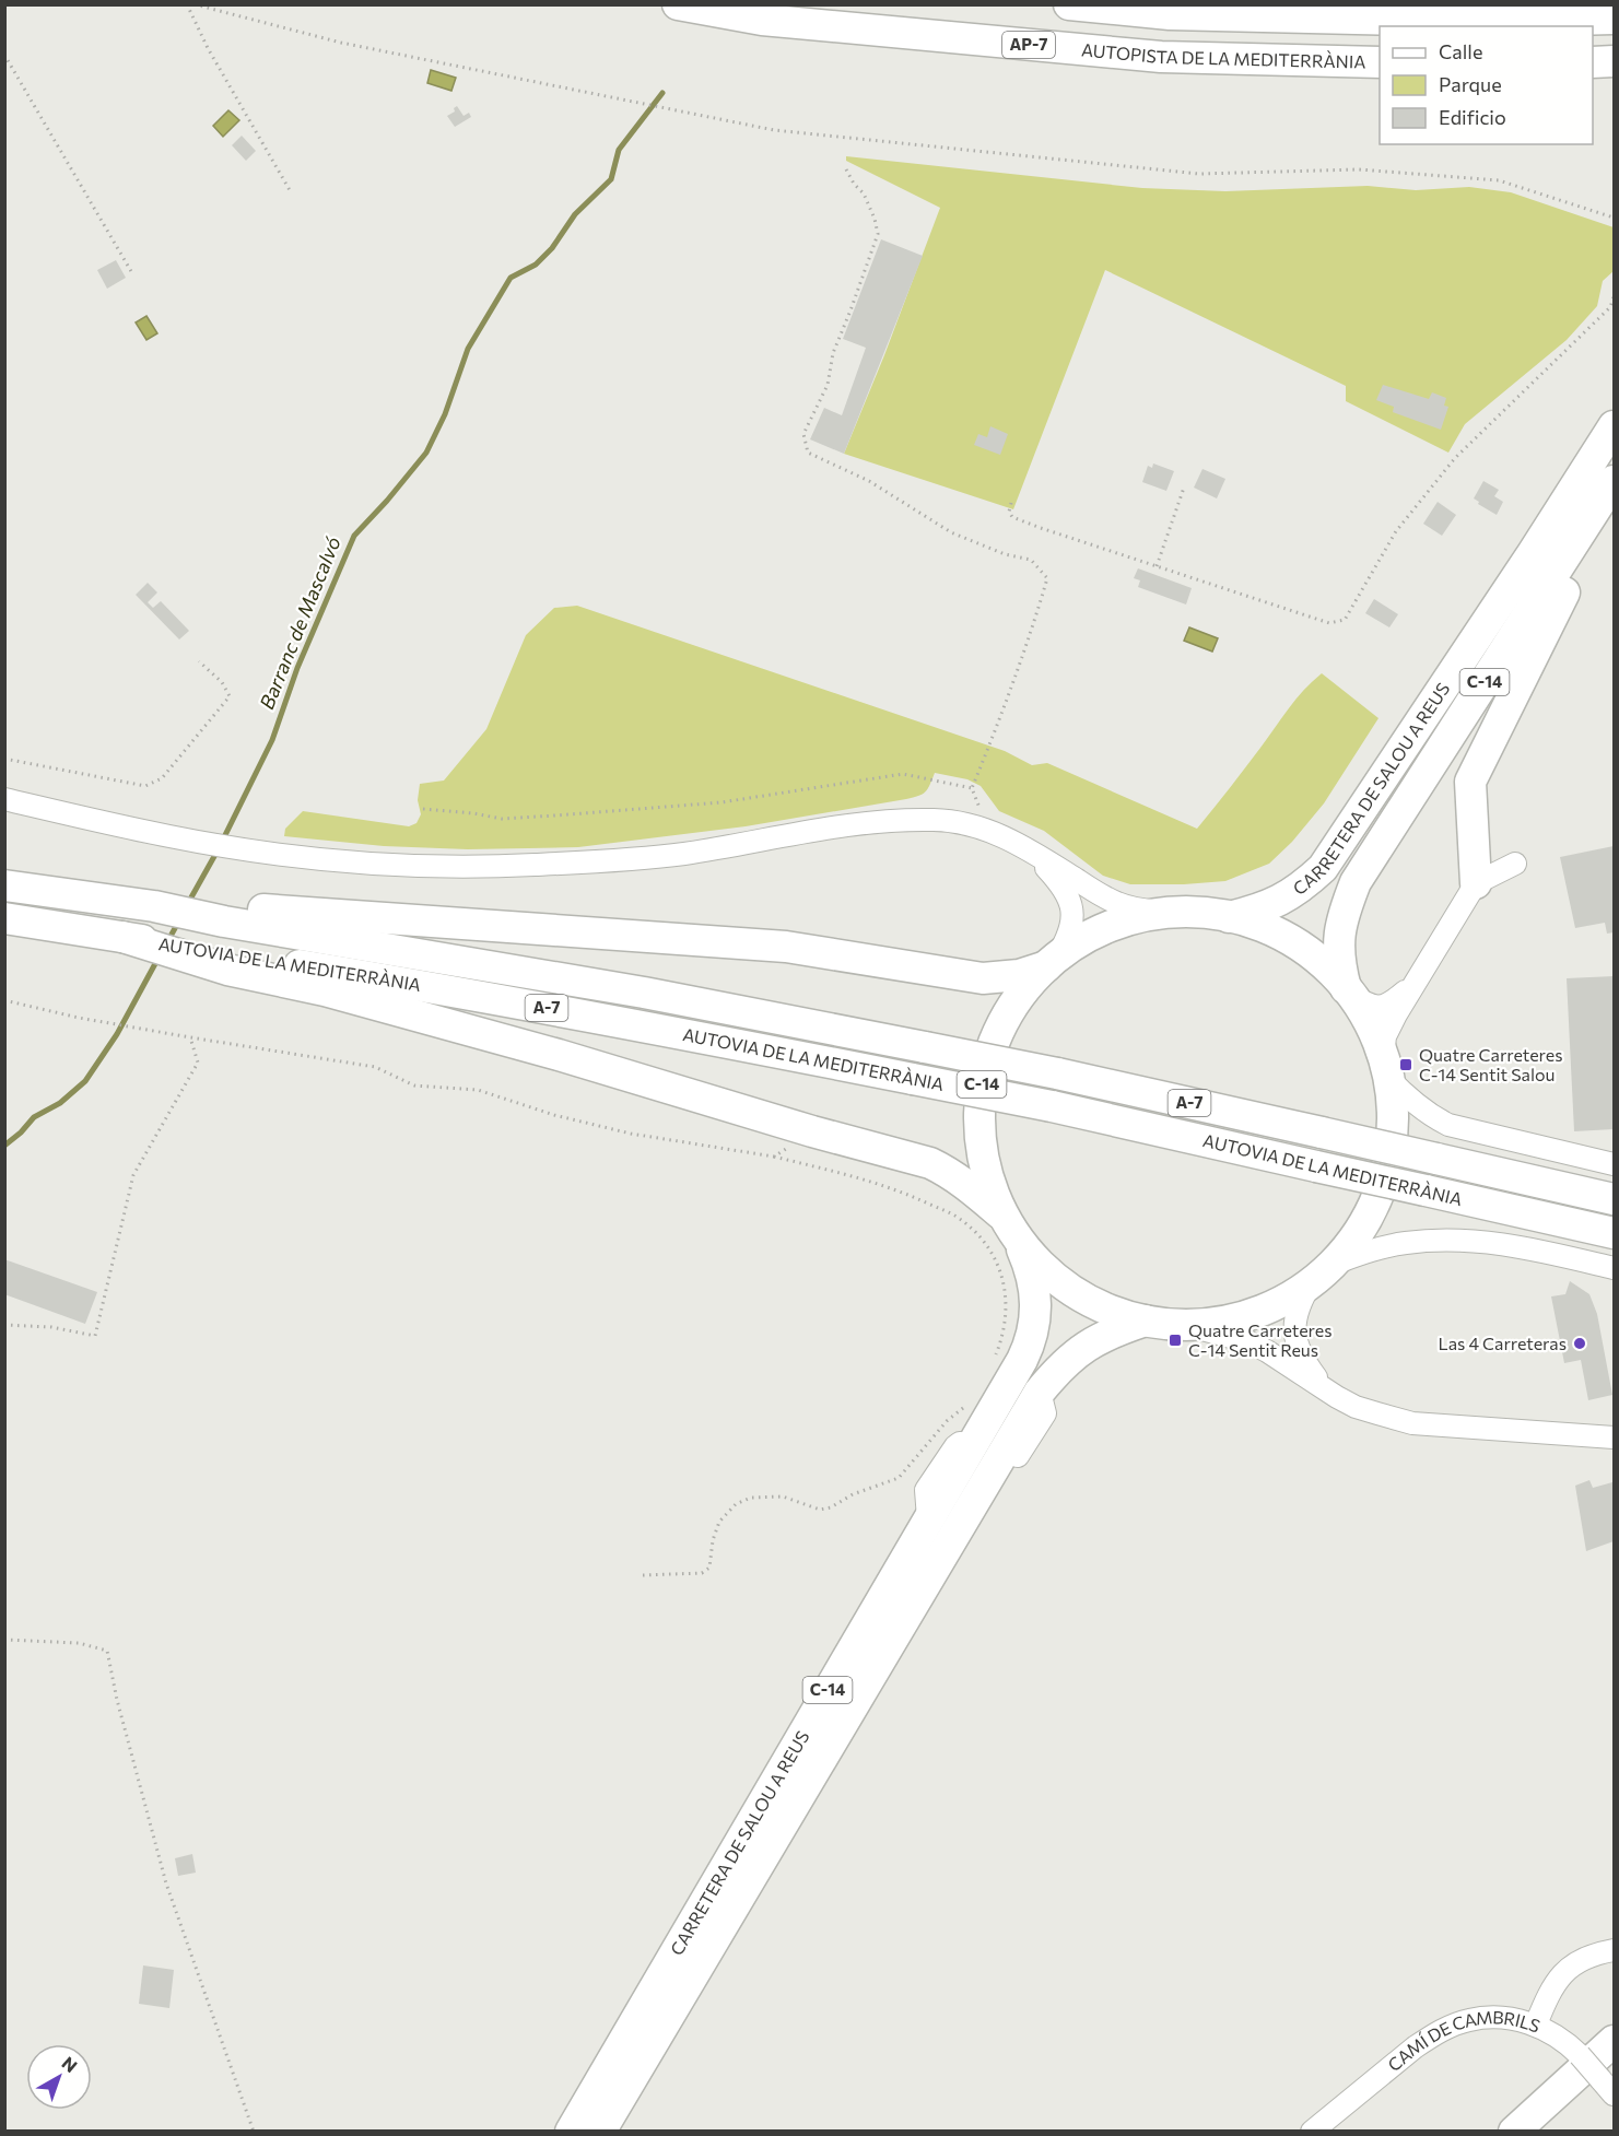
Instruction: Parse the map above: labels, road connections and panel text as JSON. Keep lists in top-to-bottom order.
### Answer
{
  "streets": {
    "highway": [
      "AP-7",
      "AUTOPISTA DE LA MEDITERRÀNIA",
      "C-14",
      "CARRETERA DE SALOU A REUS",
      "AUTOVIA DE LA MEDITERRÀNIA",
      "A-7"
    ],
    "street": ["CAMÍ DE CAMBRILS"]
  },
  "crossings": [
    ["C-14", "CARRETERA DE SALOU A REUS"]
  ],
  "water": ["Barranc de Mascalvó"],
  "places": {
    "transit": ["Quatre Carreteres C-14 Sentit Salou", "Quatre Carreteres C-14 Sentit Reus"],
    "other": ["Las 4 Carreteras"]
  },
  "legend": ["Calle", "Parque", "Edificio"],
  "north": "top right"
}
